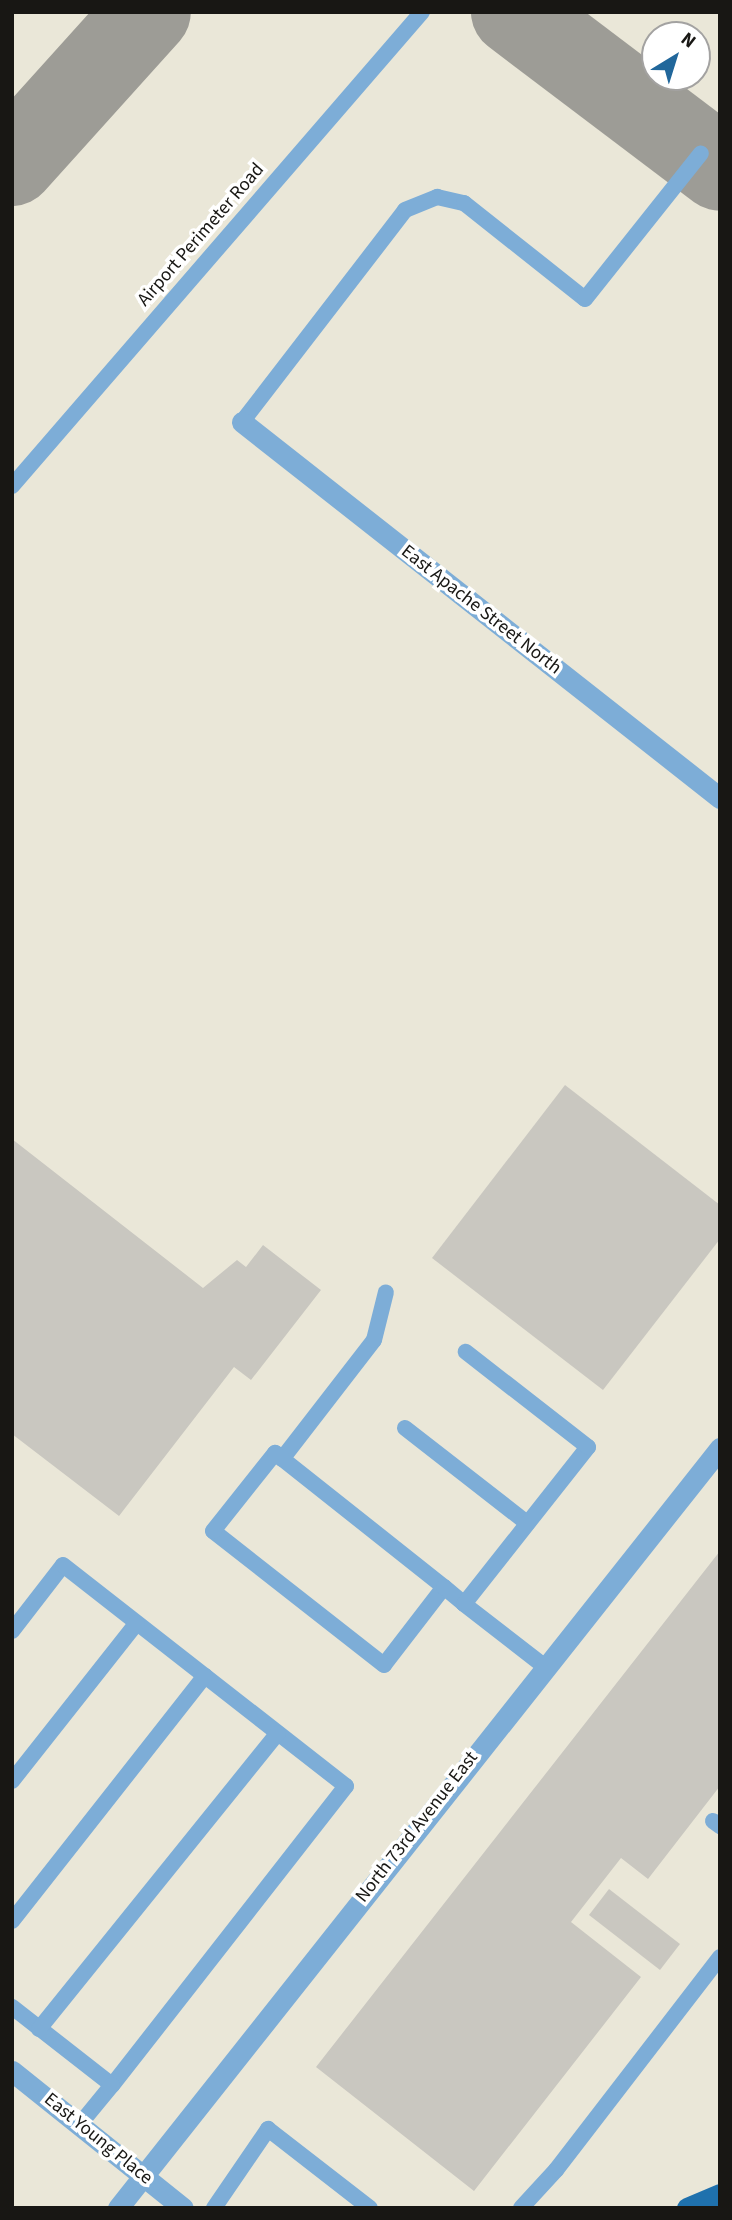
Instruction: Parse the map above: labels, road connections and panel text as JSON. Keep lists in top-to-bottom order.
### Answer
{
  "streets": {
    "street": ["East Apache Street North", "North 73rd Avenue East", "East Young Place"],
    "lane": ["Airport Perimeter Road"]
  },
  "crossings": [
    ["North 73rd Avenue East", "East Young Place"]
  ],
  "north": "top right"
}
